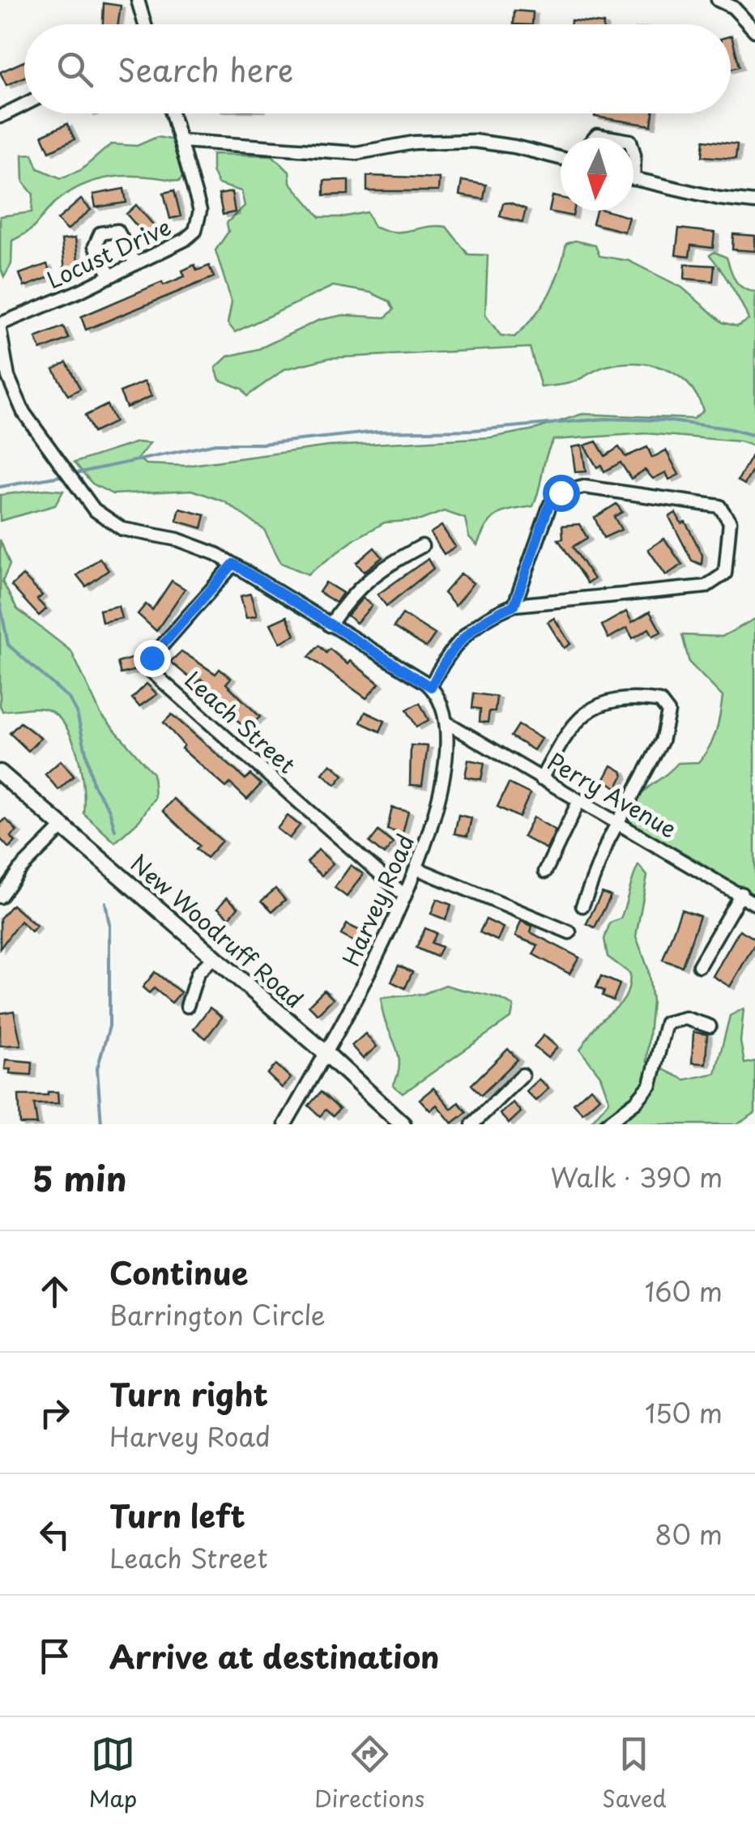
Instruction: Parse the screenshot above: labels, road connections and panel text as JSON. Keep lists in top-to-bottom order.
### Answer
{
  "streets": {
    "main road": ["New Woodruff Road"],
    "street": [
      "Locust Drive",
      "Leach Street",
      "Perry Avenue",
      "Harvey Road"
    ]
  },
  "crossings": [
    ["Leach Street", "Harvey Road"],
    ["Perry Avenue", "Harvey Road"],
    ["Harvey Road", "New Woodruff Road"]
  ],
  "north": "bottom",
  "page": {
    "search": "Search here",
    "heading": ["5 min", "Walk · 390 m"],
    "list": [
      ["Continue", "Barrington Circle", "160 m"],
      ["Turn right", "Harvey Road", "150 m"],
      ["Turn left", "Leach Street", "80 m"],
      "Arrive at destination"
    ],
    "nav": ["Map", "Directions", "Saved"]
  }
}
